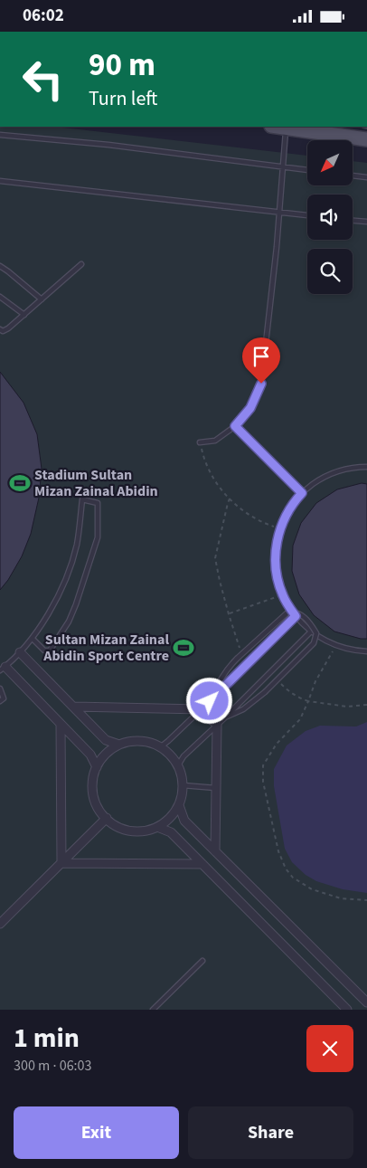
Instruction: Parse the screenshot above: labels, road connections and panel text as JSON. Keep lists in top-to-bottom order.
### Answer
{
  "places": {
    "sports": ["Stadium Sultan Mizan Zainal Abidin", "Sultan Mizan Zainal Abidin Sport Centre"]
  },
  "north": "bottom left",
  "page": {
    "status": "06:02",
    "turn": ["90 m", "Turn left"],
    "heading": ["1 min", "300 m · 06:03"],
    "buttons": ["Exit", "Share"]
  }
}
